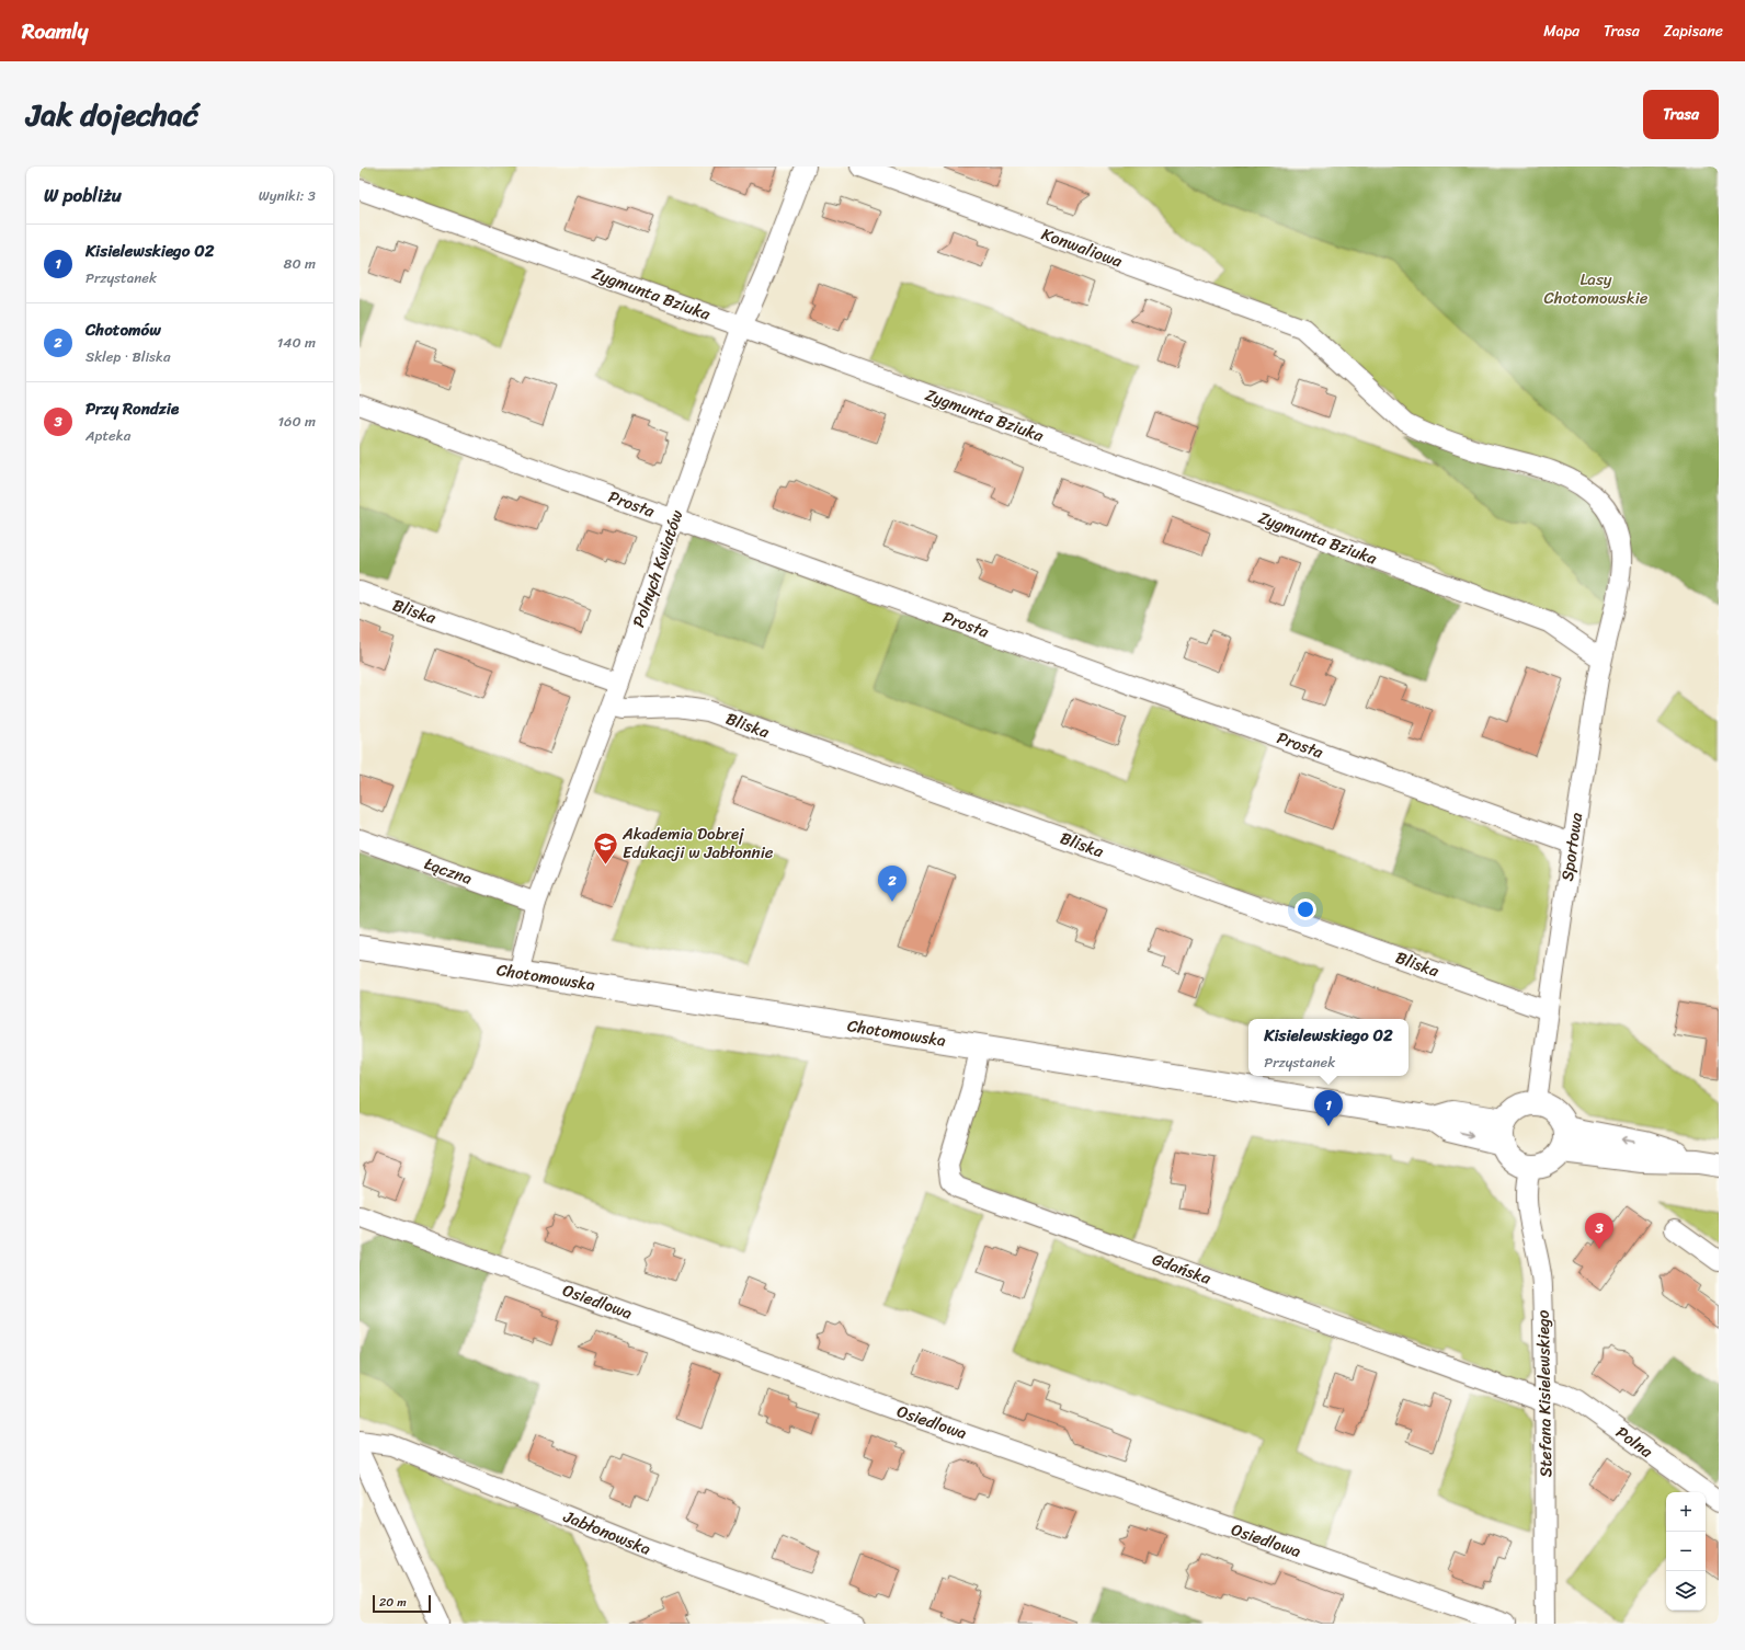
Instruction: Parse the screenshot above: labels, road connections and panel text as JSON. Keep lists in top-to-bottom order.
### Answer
{
  "streets": {
    "street": [
      "Konwaliowa",
      "Zygmunta Bziuka",
      "Prosta",
      "Polnych Kwiatów",
      "Bliska",
      "Sportowa",
      "Łączna",
      "Chotomowska",
      "Gdańska",
      "Osiedlowa",
      "Stefana Kisielewskiego",
      "Polna",
      "Jabłonowska"
    ]
  },
  "crossings": [
    ["Konwaliowa", "Sportowa"],
    ["Zygmunta Bziuka", "Polnych Kwiatów"],
    ["Zygmunta Bziuka", "Sportowa"],
    ["Prosta", "Polnych Kwiatów"],
    ["Prosta", "Sportowa"],
    ["Polnych Kwiatów", "Bliska"],
    ["Polnych Kwiatów", "Łączna"],
    ["Polnych Kwiatów", "Chotomowska"],
    ["Bliska", "Sportowa"],
    ["Sportowa", "Chotomowska"],
    ["Sportowa", "Stefana Kisielewskiego"],
    ["Chotomowska", "Gdańska"],
    ["Chotomowska", "Stefana Kisielewskiego"],
    ["Gdańska", "Stefana Kisielewskiego"],
    ["Gdańska", "Polna"],
    ["Stefana Kisielewskiego", "Polna"]
  ],
  "parks": ["Lasy Chotomowskie"],
  "places": {
    "school or university": ["Akademia Dobrej Edukacji w Jabłonnie"]
  },
  "scale_bar": "20 m",
  "page": {
    "header": "Roamly",
    "nav": ["Mapa", "Trasa", "Zapisane"],
    "title": "Jak dojechać",
    "buttons": "Trasa",
    "heading": ["W pobliżu", "Wyniki: 3"],
    "list": [
      {
        "mark": "1",
        "name": "Kisielewskiego 02",
        "note": "Przystanek",
        "value": "80 m"
      },
      {
        "mark": "2",
        "name": "Chotomów",
        "note": "Sklep · Bliska",
        "value": "140 m"
      },
      {
        "mark": "3",
        "name": "Przy Rondzie",
        "note": "Apteka",
        "value": "160 m"
      }
    ],
    "pins": ["2", "1", "3"],
    "popup": ["Kisielewskiego 02", "Przystanek"],
    "map_buttons": ["+", "−"],
    "scale": "20 m"
  }
}
